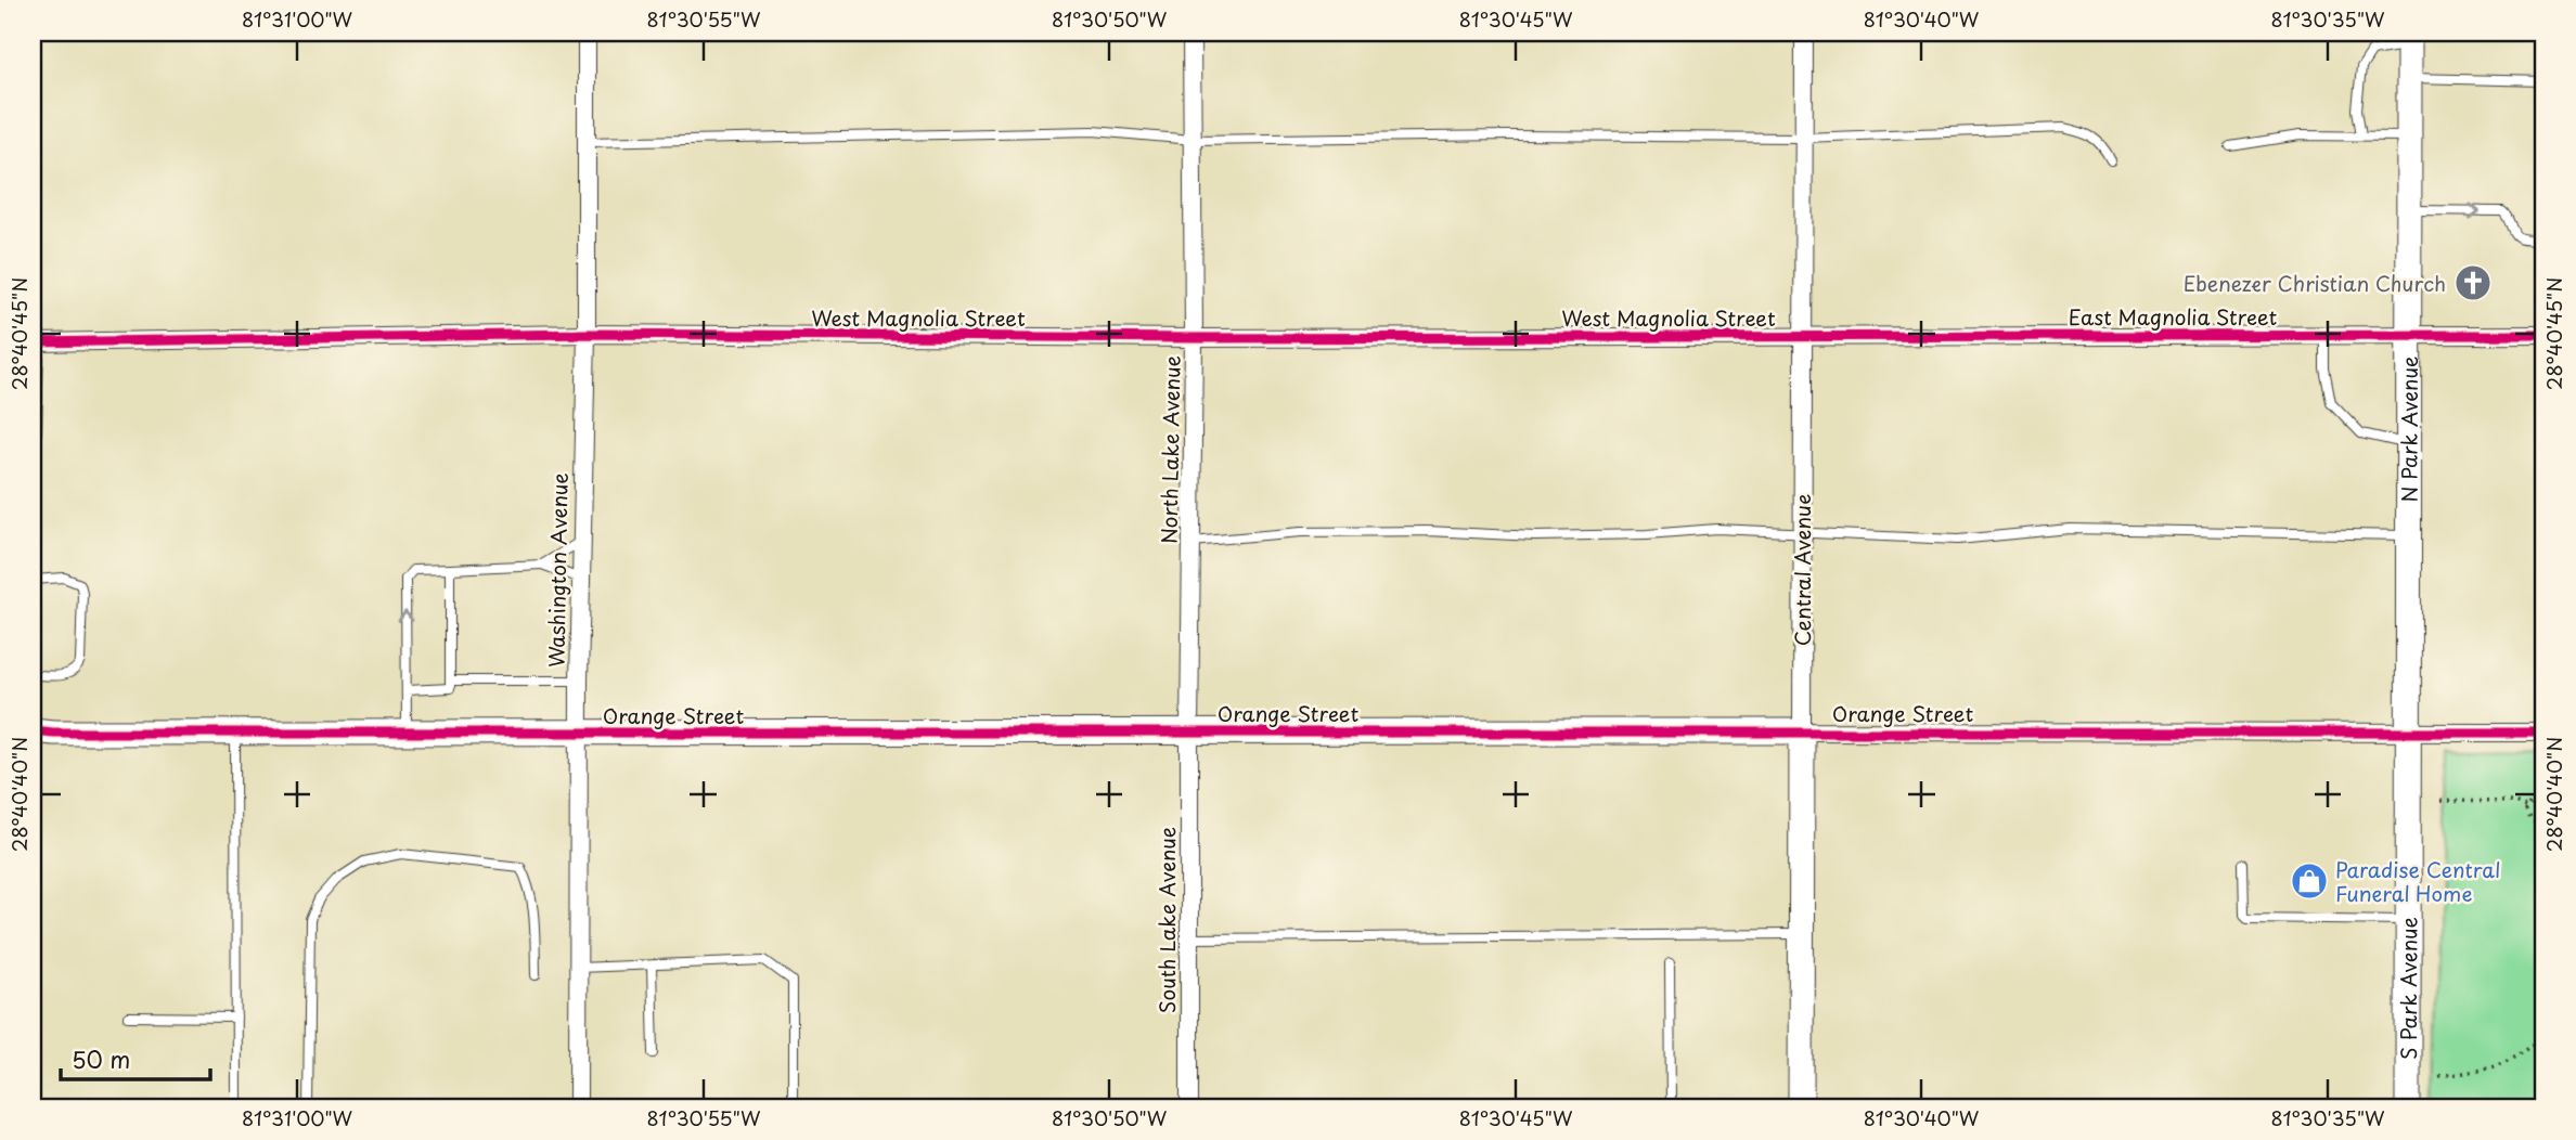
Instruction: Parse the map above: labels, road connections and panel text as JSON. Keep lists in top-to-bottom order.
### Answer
{
  "streets": {
    "street": [
      "East Magnolia Street",
      "West Magnolia Street",
      "N Park Avenue",
      "North Lake Avenue",
      "Washington Avenue",
      "Central Avenue",
      "Orange Street",
      "South Lake Avenue",
      "S Park Avenue"
    ]
  },
  "crossings": [
    ["East Magnolia Street", "West Magnolia Street"],
    ["East Magnolia Street", "N Park Avenue"],
    ["East Magnolia Street", "Central Avenue"],
    ["West Magnolia Street", "North Lake Avenue"],
    ["West Magnolia Street", "Washington Avenue"],
    ["West Magnolia Street", "Central Avenue"],
    ["N Park Avenue", "Orange Street"],
    ["N Park Avenue", "S Park Avenue"],
    ["North Lake Avenue", "Orange Street"],
    ["North Lake Avenue", "South Lake Avenue"],
    ["Washington Avenue", "Orange Street"],
    ["Central Avenue", "Orange Street"],
    ["Orange Street", "South Lake Avenue"],
    ["Orange Street", "S Park Avenue"]
  ],
  "places": {
    "church": ["Ebenezer Christian Church"],
    "shop": ["Paradise Central Funeral Home"]
  },
  "scale_bar": "50 m",
  "coordinates": [
    "81°31'00\"W",
    "81°30'55\"W",
    "81°30'50\"W",
    "81°30'45\"W",
    "81°30'40\"W",
    "81°30'35\"W",
    "28°40'45\"N",
    "28°40'40\"N"
  ]
}
